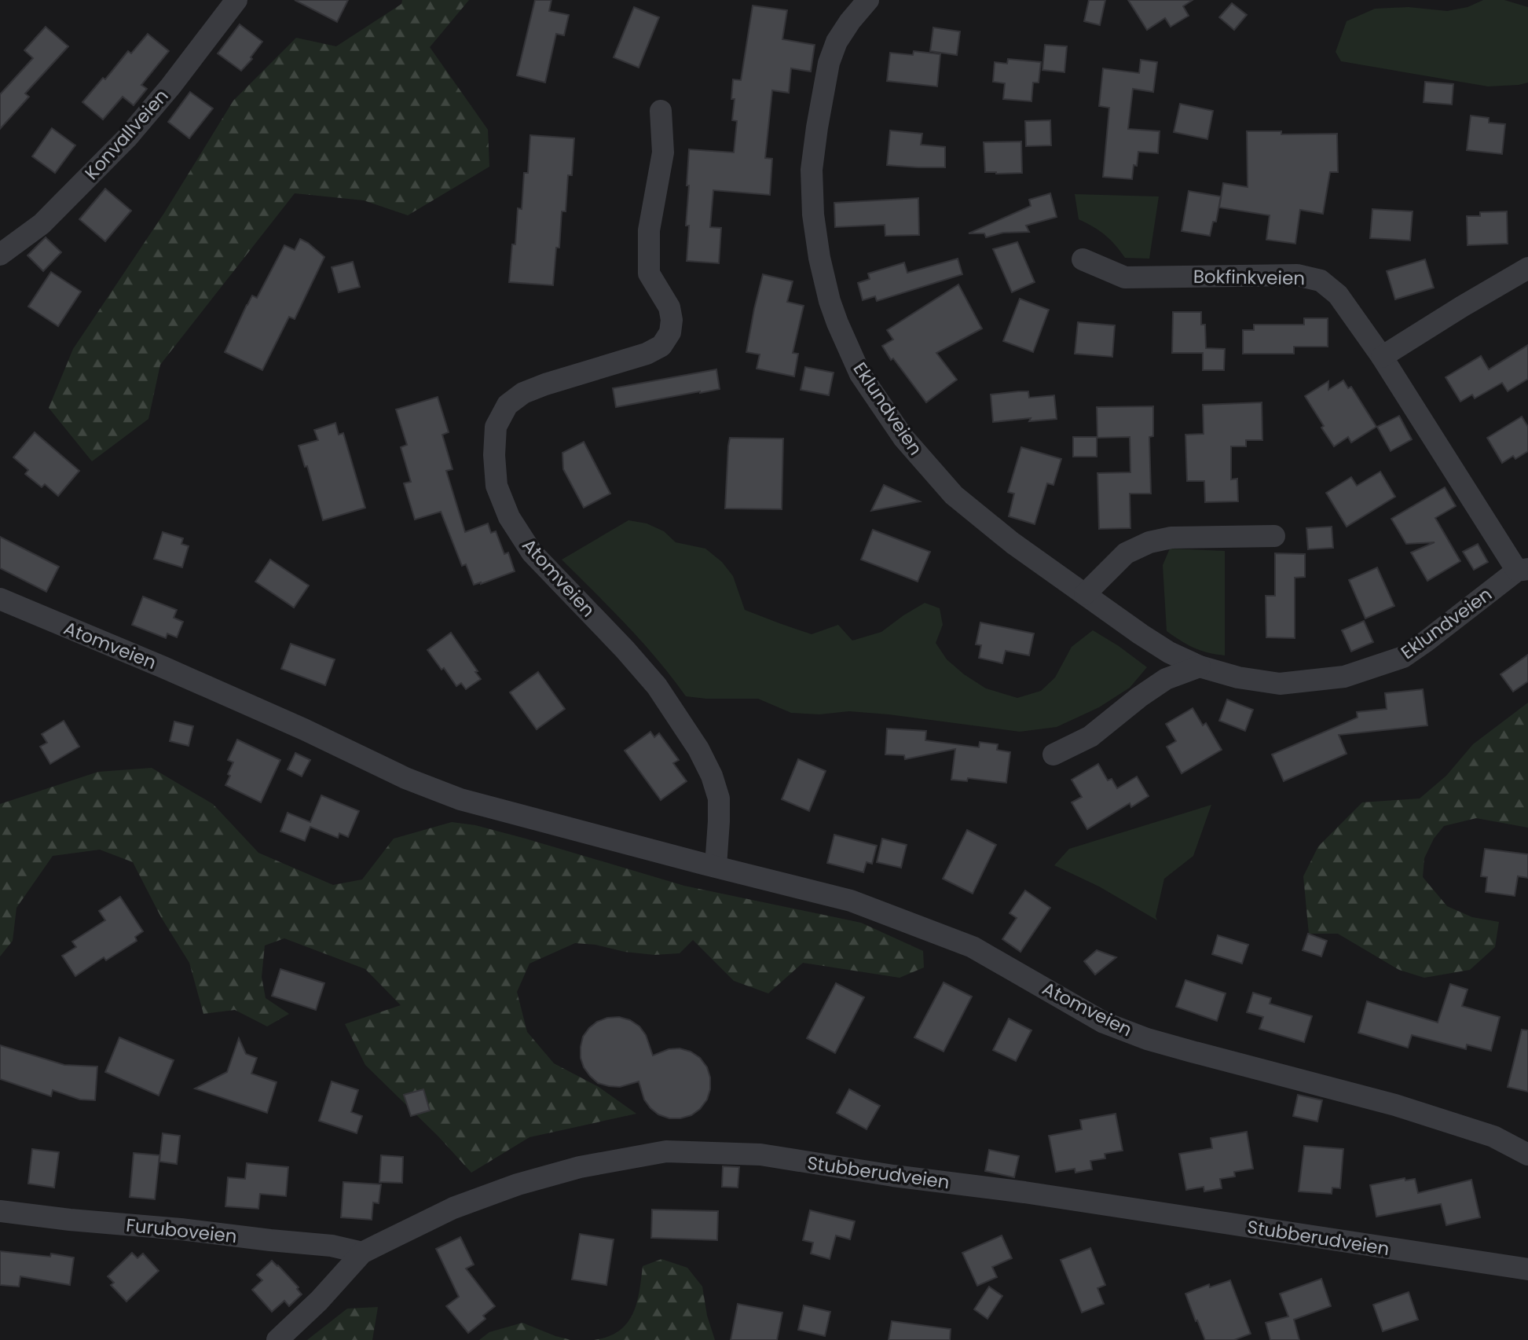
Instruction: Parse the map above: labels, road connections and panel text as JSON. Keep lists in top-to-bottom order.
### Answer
{
  "streets": {
    "street": [
      "Konvallveien",
      "Bokfinkveien",
      "Eklundveien",
      "Atomveien",
      "Stubberudveien",
      "Furuboveien"
    ]
  },
  "crossings": [
    ["Bokfinkveien", "Eklundveien"],
    ["Stubberudveien", "Furuboveien"]
  ]
}
